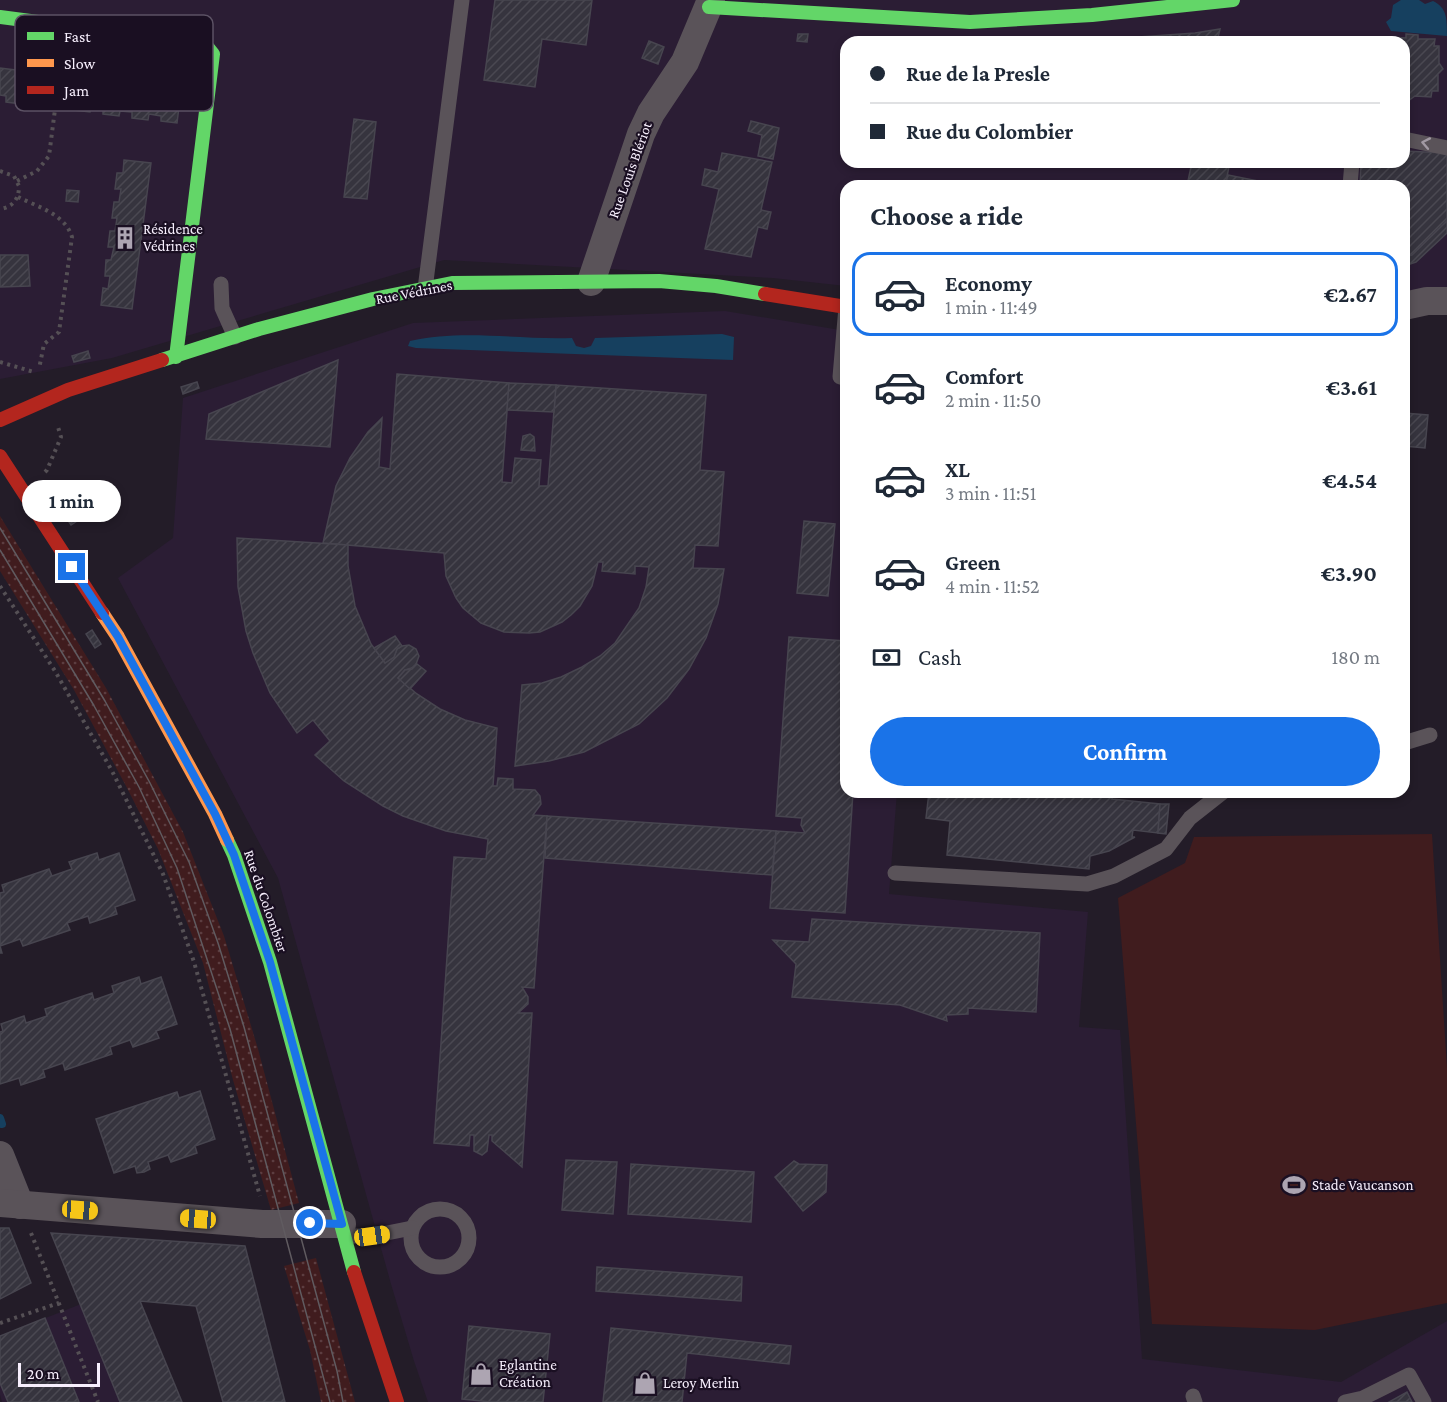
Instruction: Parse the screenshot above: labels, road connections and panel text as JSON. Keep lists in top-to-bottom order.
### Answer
{
  "streets": {
    "street": ["Rue Louis Blériot", "Rue Védrines", "Rue du Colombier"]
  },
  "crossings": [
    ["Rue Louis Blériot", "Rue Védrines"]
  ],
  "places": {
    "building": ["Résidence Védrines"],
    "sports": ["Stade Vaucanson"],
    "shop": ["Eglantine Création", "Leroy Merlin"]
  },
  "legend": ["Fast", "Slow", "Jam"],
  "scale_bar": "20 m",
  "page": {
    "banner": ["Rue de la Presle", "Rue du Colombier"],
    "heading": "Choose a ride",
    "list": [
      {
        "name": "Economy",
        "note": "1 min · 11:49",
        "value": "€2.67"
      },
      {
        "name": "Comfort",
        "note": "2 min · 11:50",
        "value": "€3.61"
      },
      {
        "name": "XL",
        "note": "3 min · 11:51",
        "value": "€4.54"
      },
      {
        "name": "Green",
        "note": "4 min · 11:52",
        "value": "€3.90"
      }
    ],
    "bubble": "1 min",
    "pay": ["Cash", "180 m"],
    "buttons": "Confirm",
    "scale": "20 m"
  }
}
